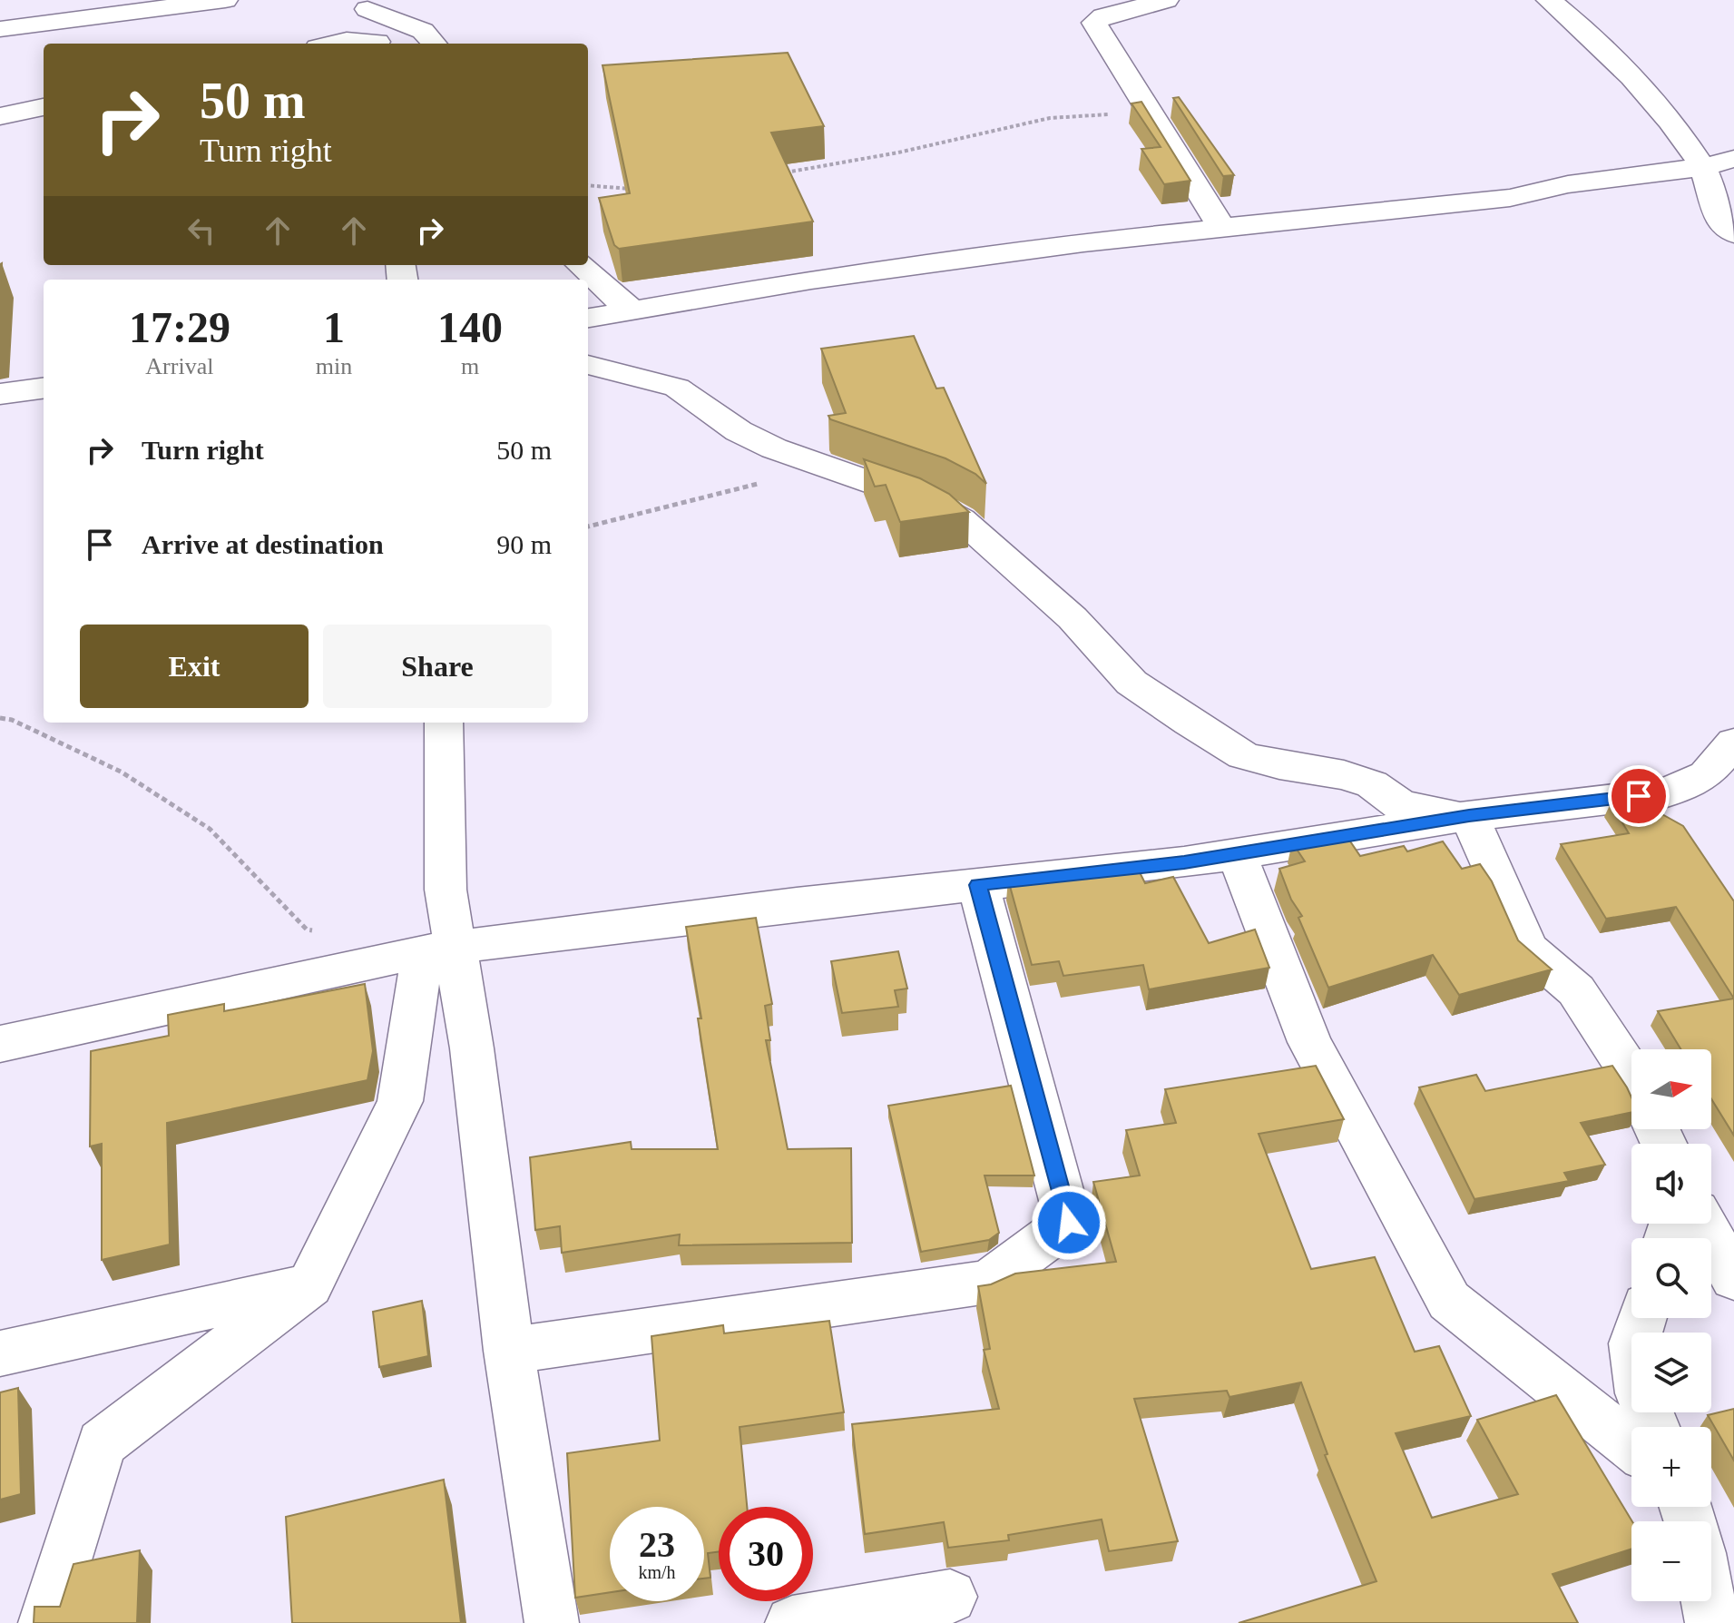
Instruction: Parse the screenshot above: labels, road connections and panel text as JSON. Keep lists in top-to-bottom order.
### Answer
{
  "north": "right",
  "page": {
    "turn": ["50 m", "Turn right"],
    "eta": [
      "17:29",
      "Arrival",
      "1",
      "min",
      "140",
      "m"
    ],
    "list": [
      {
        "name": "Turn right",
        "value": "50 m"
      },
      {
        "name": "Arrive at destination",
        "value": "90 m"
      }
    ],
    "buttons": ["Exit", "Share"],
    "map_buttons": ["+", "−"],
    "speed": "23 km/h",
    "limit": "30"
  }
}
